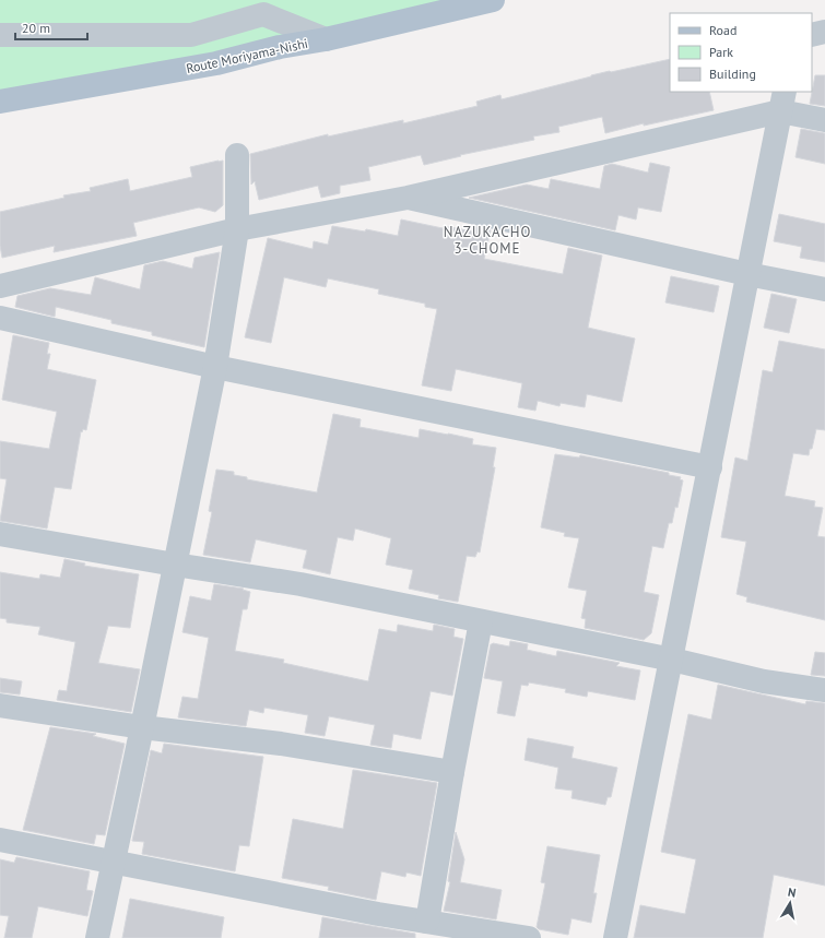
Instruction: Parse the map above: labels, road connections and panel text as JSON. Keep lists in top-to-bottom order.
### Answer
{
  "streets": {
    "main road": ["Route Moriyama-Nishi"]
  },
  "districts": ["NAZUKACHO 3-CHOME"],
  "legend": ["Road", "Park", "Building"],
  "scale_bar": "20 m",
  "north": "top"
}
